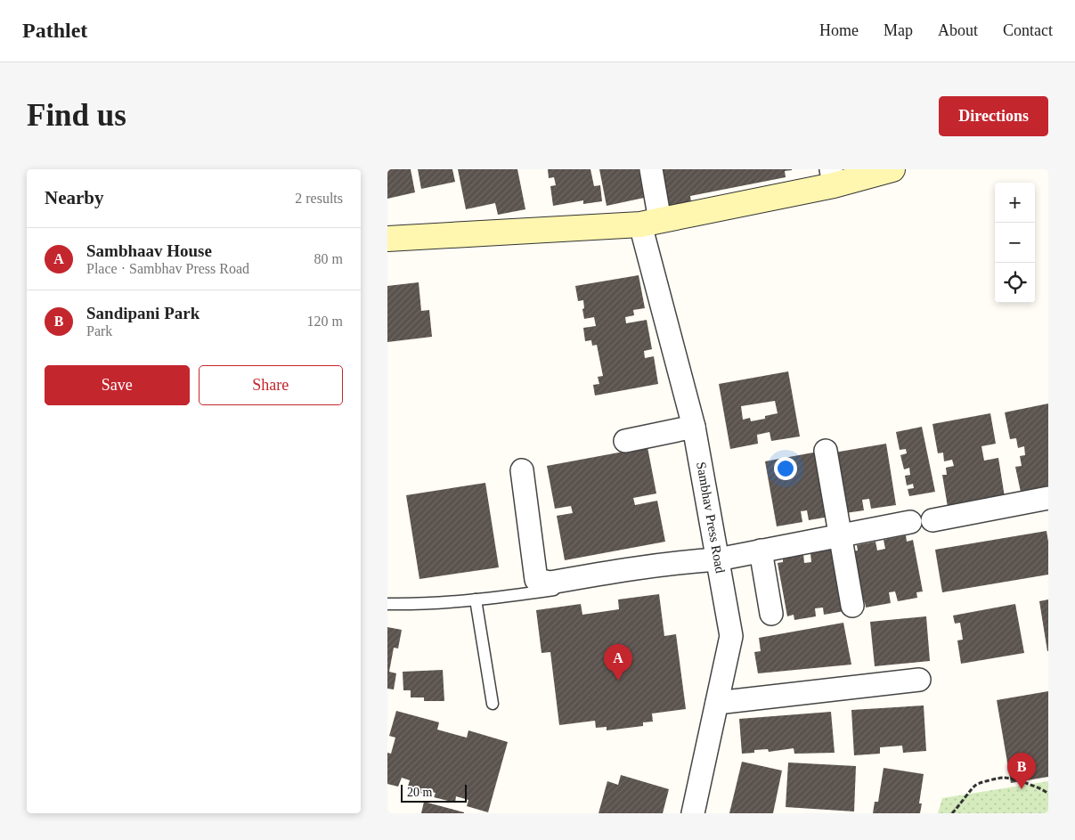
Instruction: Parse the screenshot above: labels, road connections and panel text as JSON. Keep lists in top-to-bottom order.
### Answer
{
  "streets": {
    "street": ["Sambhav Press Road"]
  },
  "scale_bar": "20 m",
  "page": {
    "header": "Pathlet",
    "nav": [
      "Home",
      "Map",
      "About",
      "Contact"
    ],
    "buttons": [
      "Directions",
      ["Save", "Share"]
    ],
    "title": "Find us",
    "heading": ["Nearby", "2 results"],
    "map_buttons": ["+", "−"],
    "list": [
      {
        "mark": "A",
        "name": "Sambhaav House",
        "note": "Place · Sambhav Press Road",
        "value": "80 m"
      },
      {
        "mark": "B",
        "name": "Sandipani Park",
        "note": "Park",
        "value": "120 m"
      }
    ],
    "pins": ["A", "B"],
    "scale": "20 m"
  }
}
